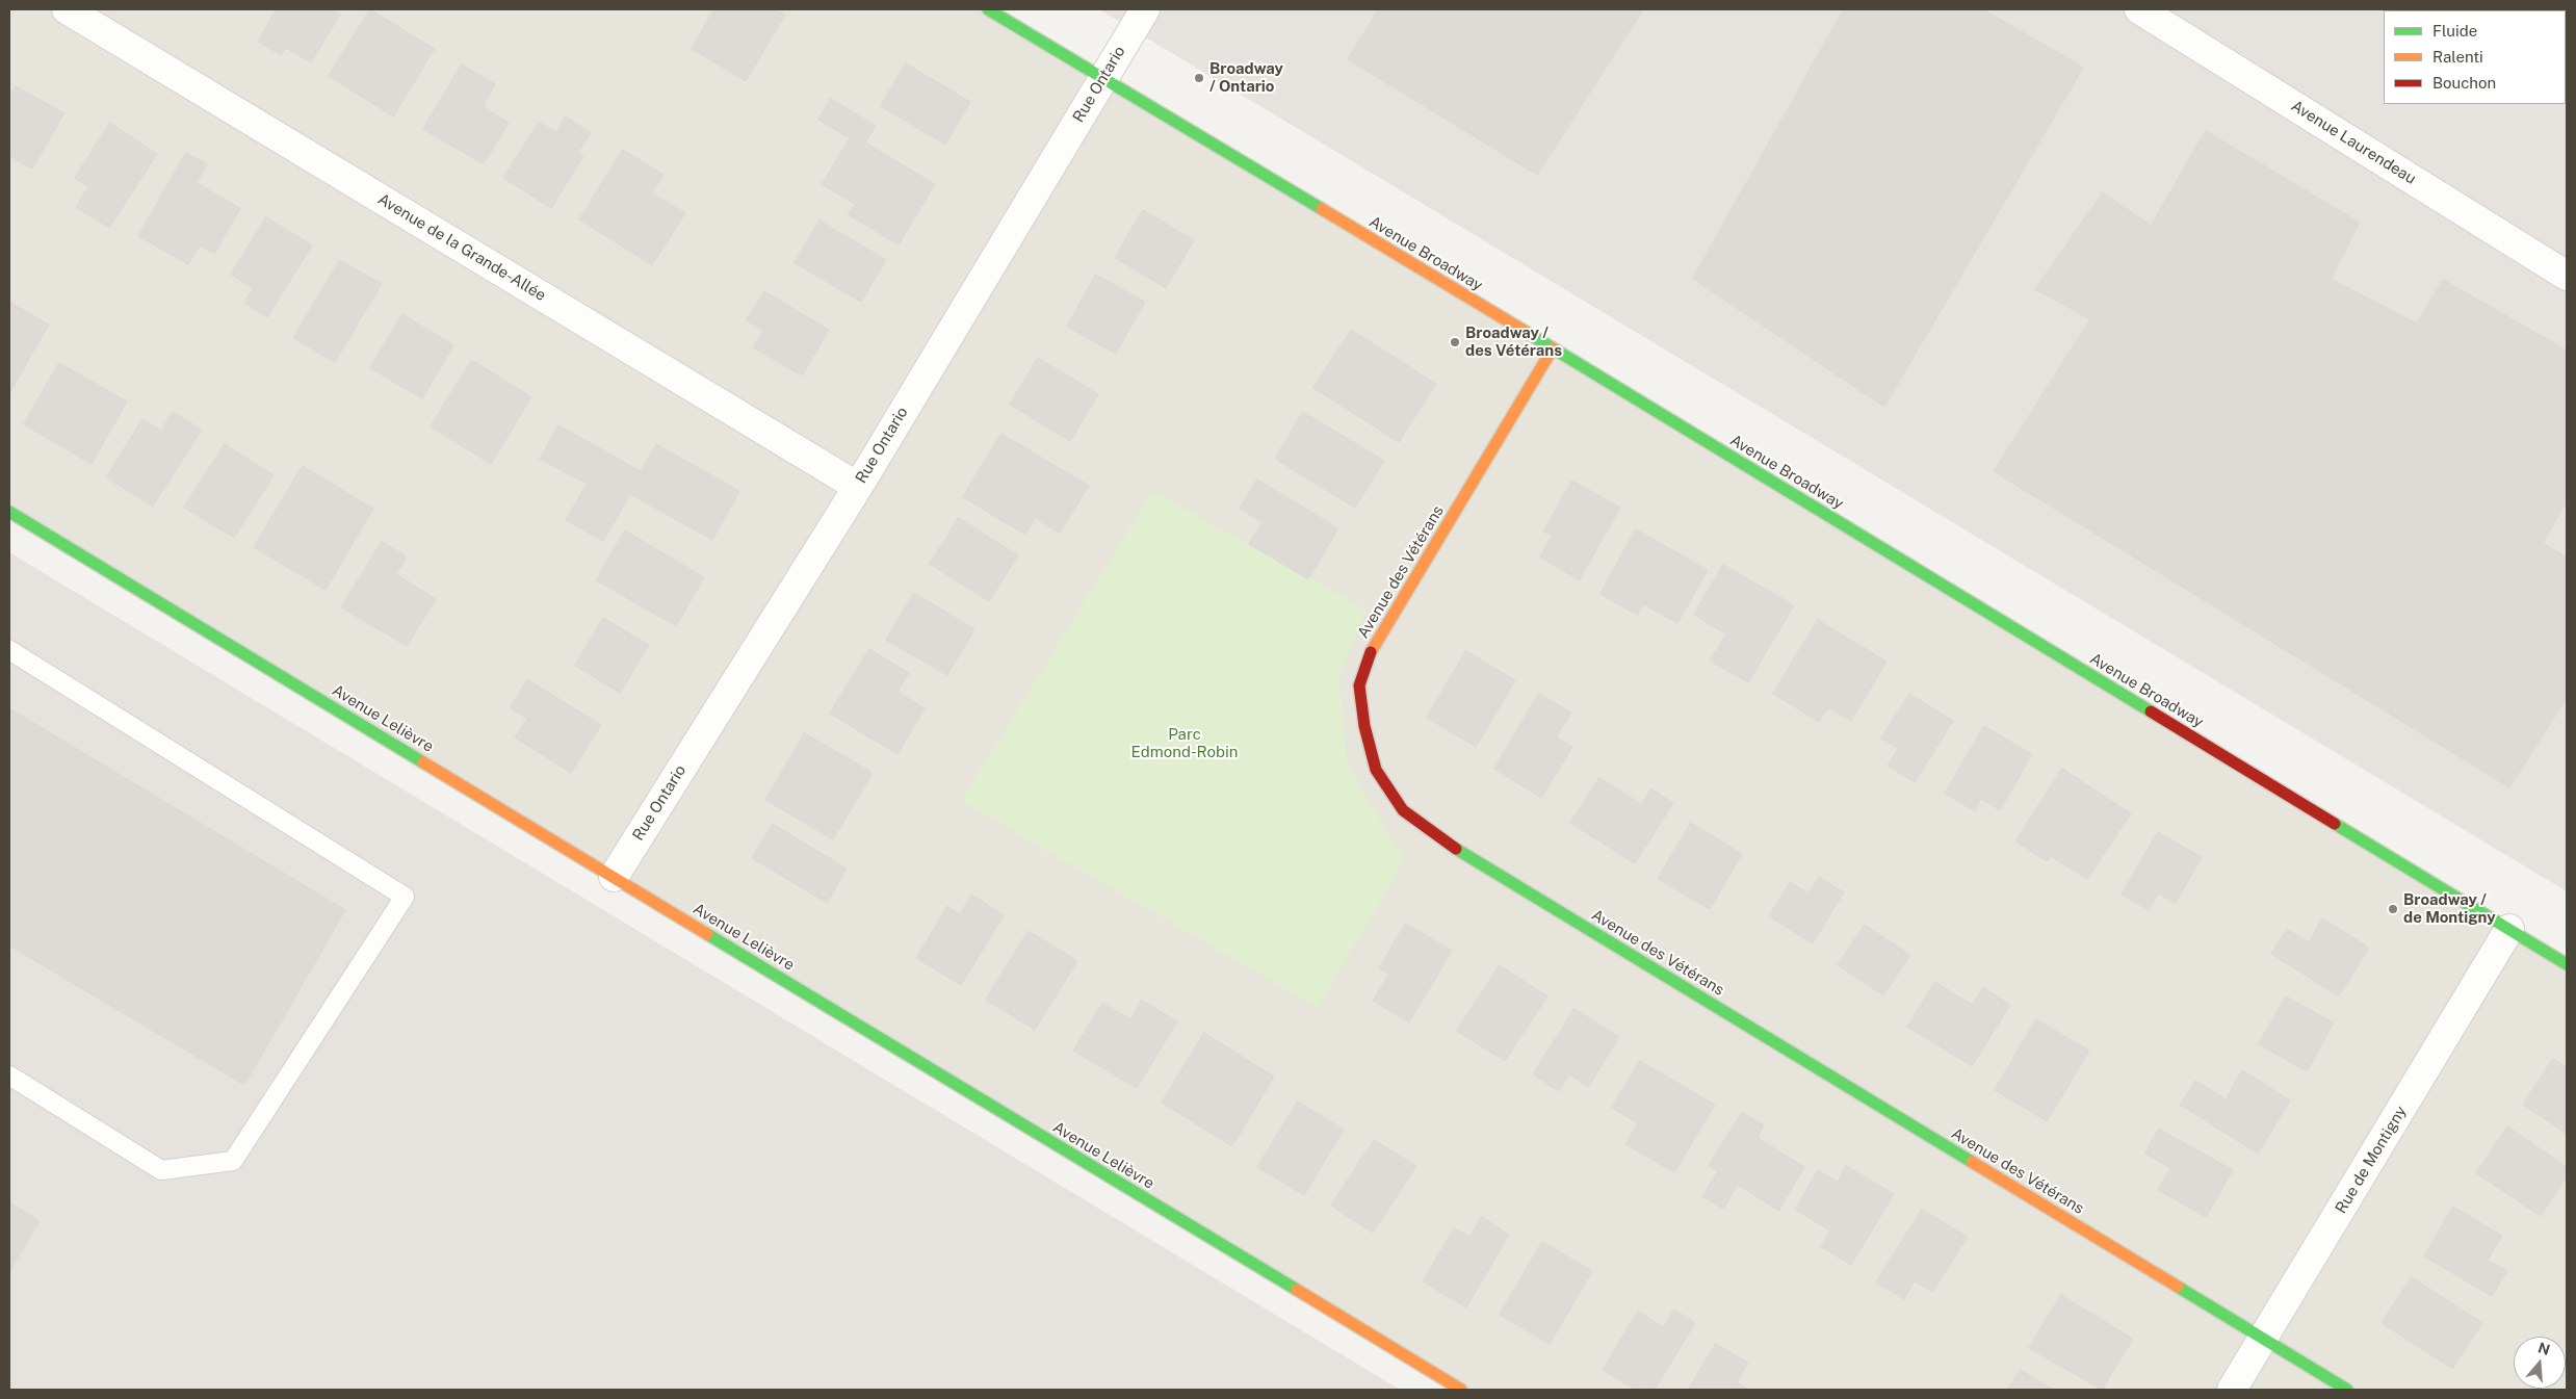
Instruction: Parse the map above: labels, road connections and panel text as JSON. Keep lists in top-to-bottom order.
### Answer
{
  "streets": {
    "street": [
      "Rue Ontario",
      "Avenue Laurendeau",
      "Avenue de la Grande-Allée",
      "Avenue Broadway",
      "Avenue des Vétérans",
      "Avenue Lelièvre",
      "Rue de Montigny"
    ]
  },
  "crossings": [
    ["Rue Ontario", "Avenue de la Grande-Allée"],
    ["Rue Ontario", "Avenue Broadway"],
    ["Rue Ontario", "Avenue Lelièvre"],
    ["Avenue Broadway", "Avenue des Vétérans"],
    ["Avenue Broadway", "Rue de Montigny"],
    ["Avenue des Vétérans", "Rue de Montigny"]
  ],
  "parks": ["Parc Edmond-Robin"],
  "places": ["Broadway / Ontario", "Broadway / des Vétérans", "Broadway / de Montigny"],
  "legend": ["Fluide", "Ralenti", "Bouchon"],
  "north": "top"
}
